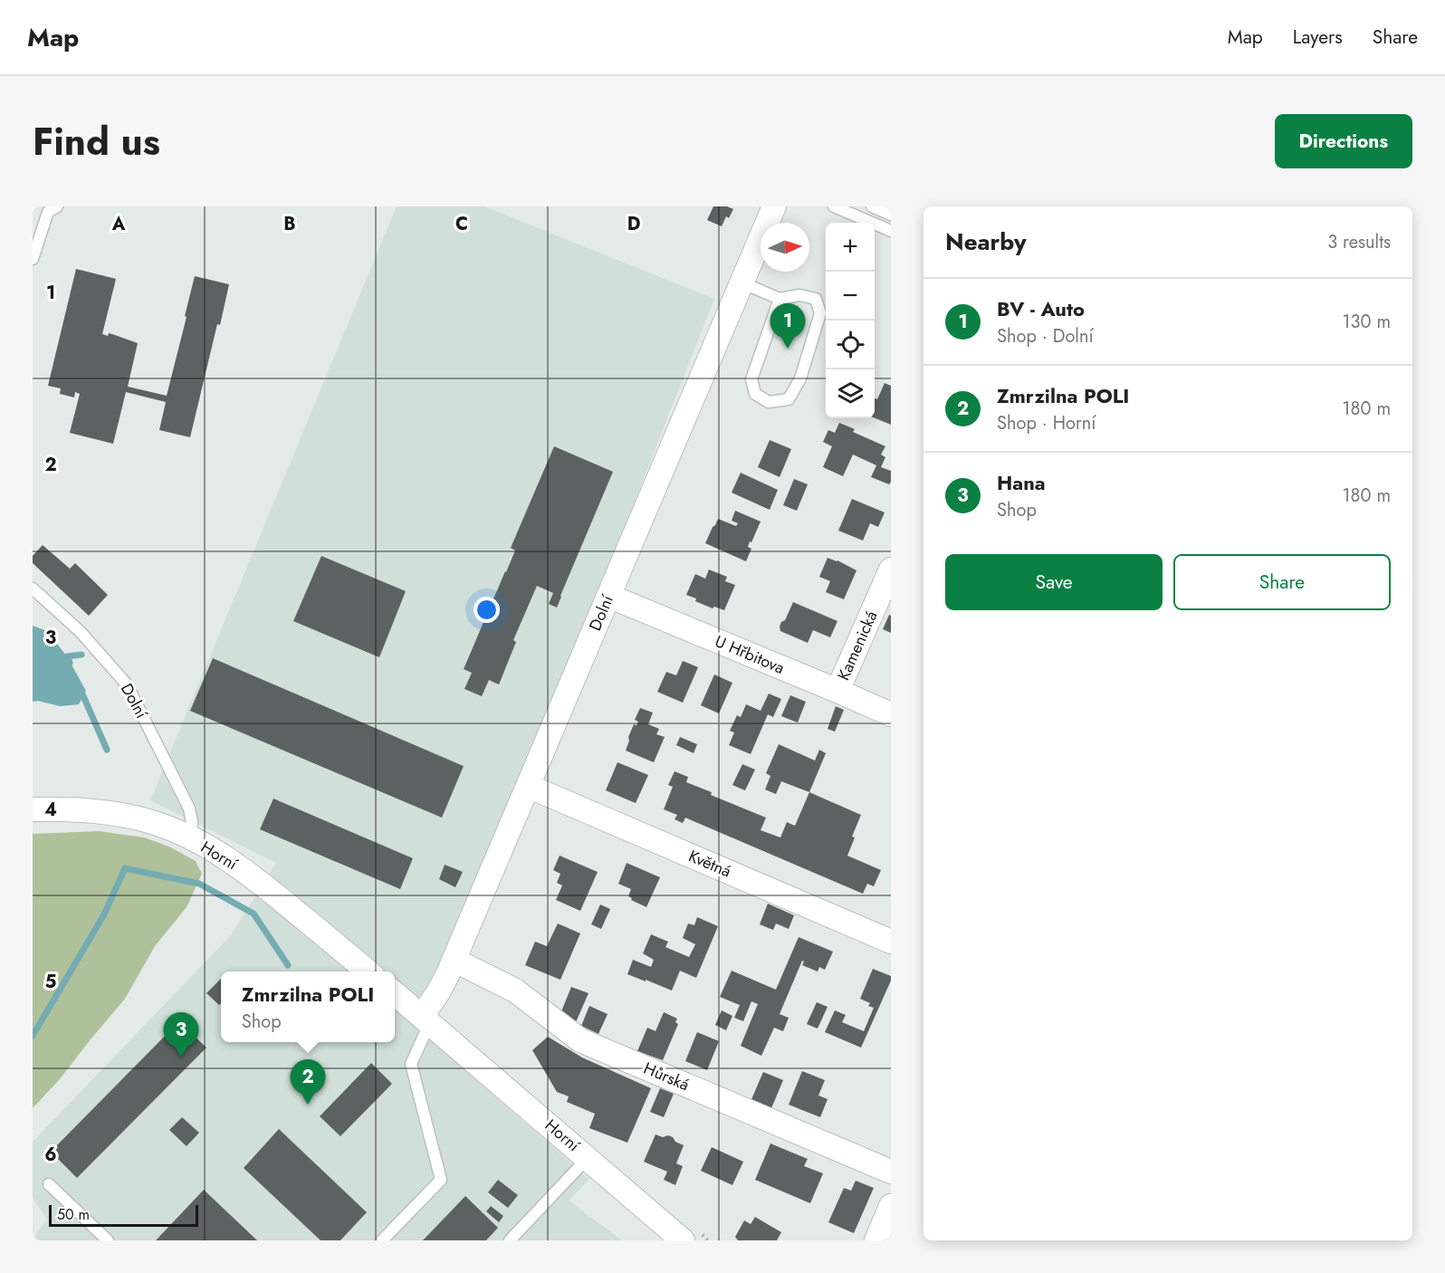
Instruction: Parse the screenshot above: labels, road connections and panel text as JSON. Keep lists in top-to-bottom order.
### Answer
{
  "streets": {
    "street": [
      "Dolní",
      "Kamenická",
      "U Hřbitova",
      "Horní",
      "Květná",
      "Hůrská"
    ]
  },
  "crossings": [
    ["Dolní", "U Hřbitova"],
    ["Dolní", "Horní"],
    ["Dolní", "Květná"],
    ["Dolní", "Hůrská"],
    ["Kamenická", "U Hřbitova"]
  ],
  "scale_bar": "50 m",
  "north": "right",
  "page": {
    "header": "Map",
    "nav": ["Map", "Layers", "Share"],
    "title": "Find us",
    "buttons": [
      "Directions",
      ["Save", "Share"]
    ],
    "heading": ["Nearby", "3 results"],
    "map_buttons": ["+", "−"],
    "list": [
      {
        "mark": "1",
        "name": "BV - Auto",
        "note": "Shop · Dolní",
        "value": "130 m"
      },
      {
        "mark": "2",
        "name": "Zmrzilna POLI",
        "note": "Shop · Horní",
        "value": "180 m"
      },
      {
        "mark": "3",
        "name": "Hana",
        "note": "Shop",
        "value": "180 m"
      }
    ],
    "pins": ["1", "3", "2"],
    "popup": ["Zmrzilna POLI", "Shop"],
    "scale": "50 m"
  },
  "grid": {
    "columns": [
      "A",
      "B",
      "C",
      "D"
    ],
    "rows": [
      "1",
      "2",
      "3",
      "4",
      "5",
      "6"
    ]
  }
}
